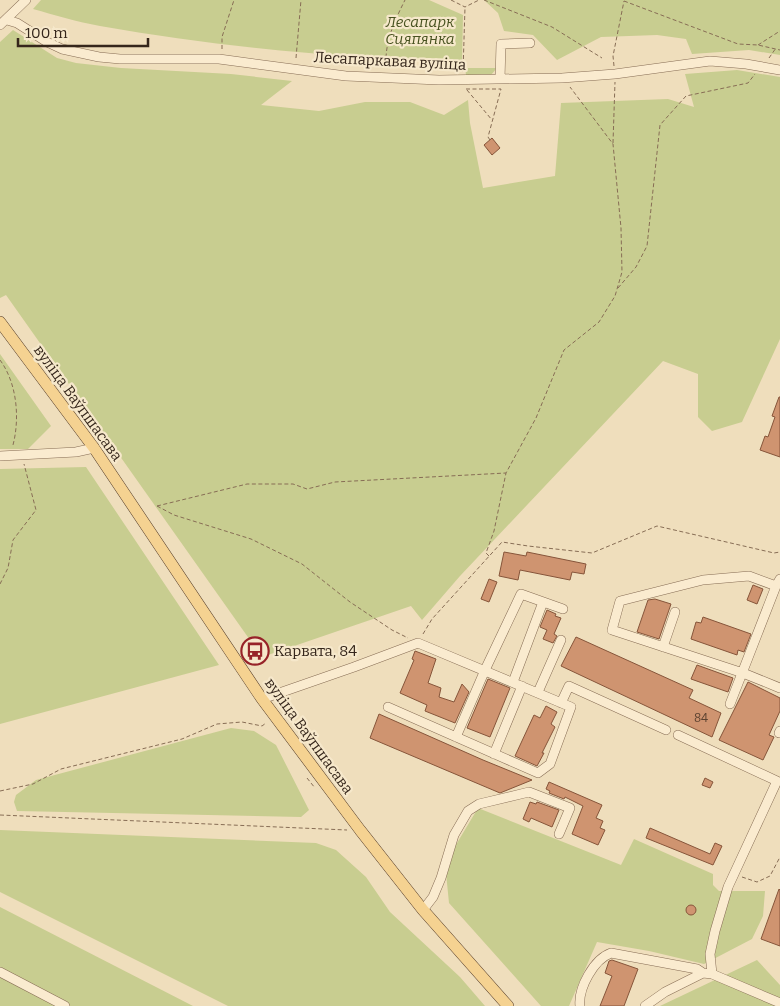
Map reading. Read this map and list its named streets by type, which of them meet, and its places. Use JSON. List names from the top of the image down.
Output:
{
  "streets": {
    "main road": ["вуліца Ваўпшасава"],
    "street": ["Лесапаркавая вуліца"]
  },
  "parks": ["Лесапарк Сцяпянка"],
  "places": {
    "bus stop": ["Карвата, 84"]
  },
  "house_numbers": ["84"],
  "scale_bar": "100 m"
}
